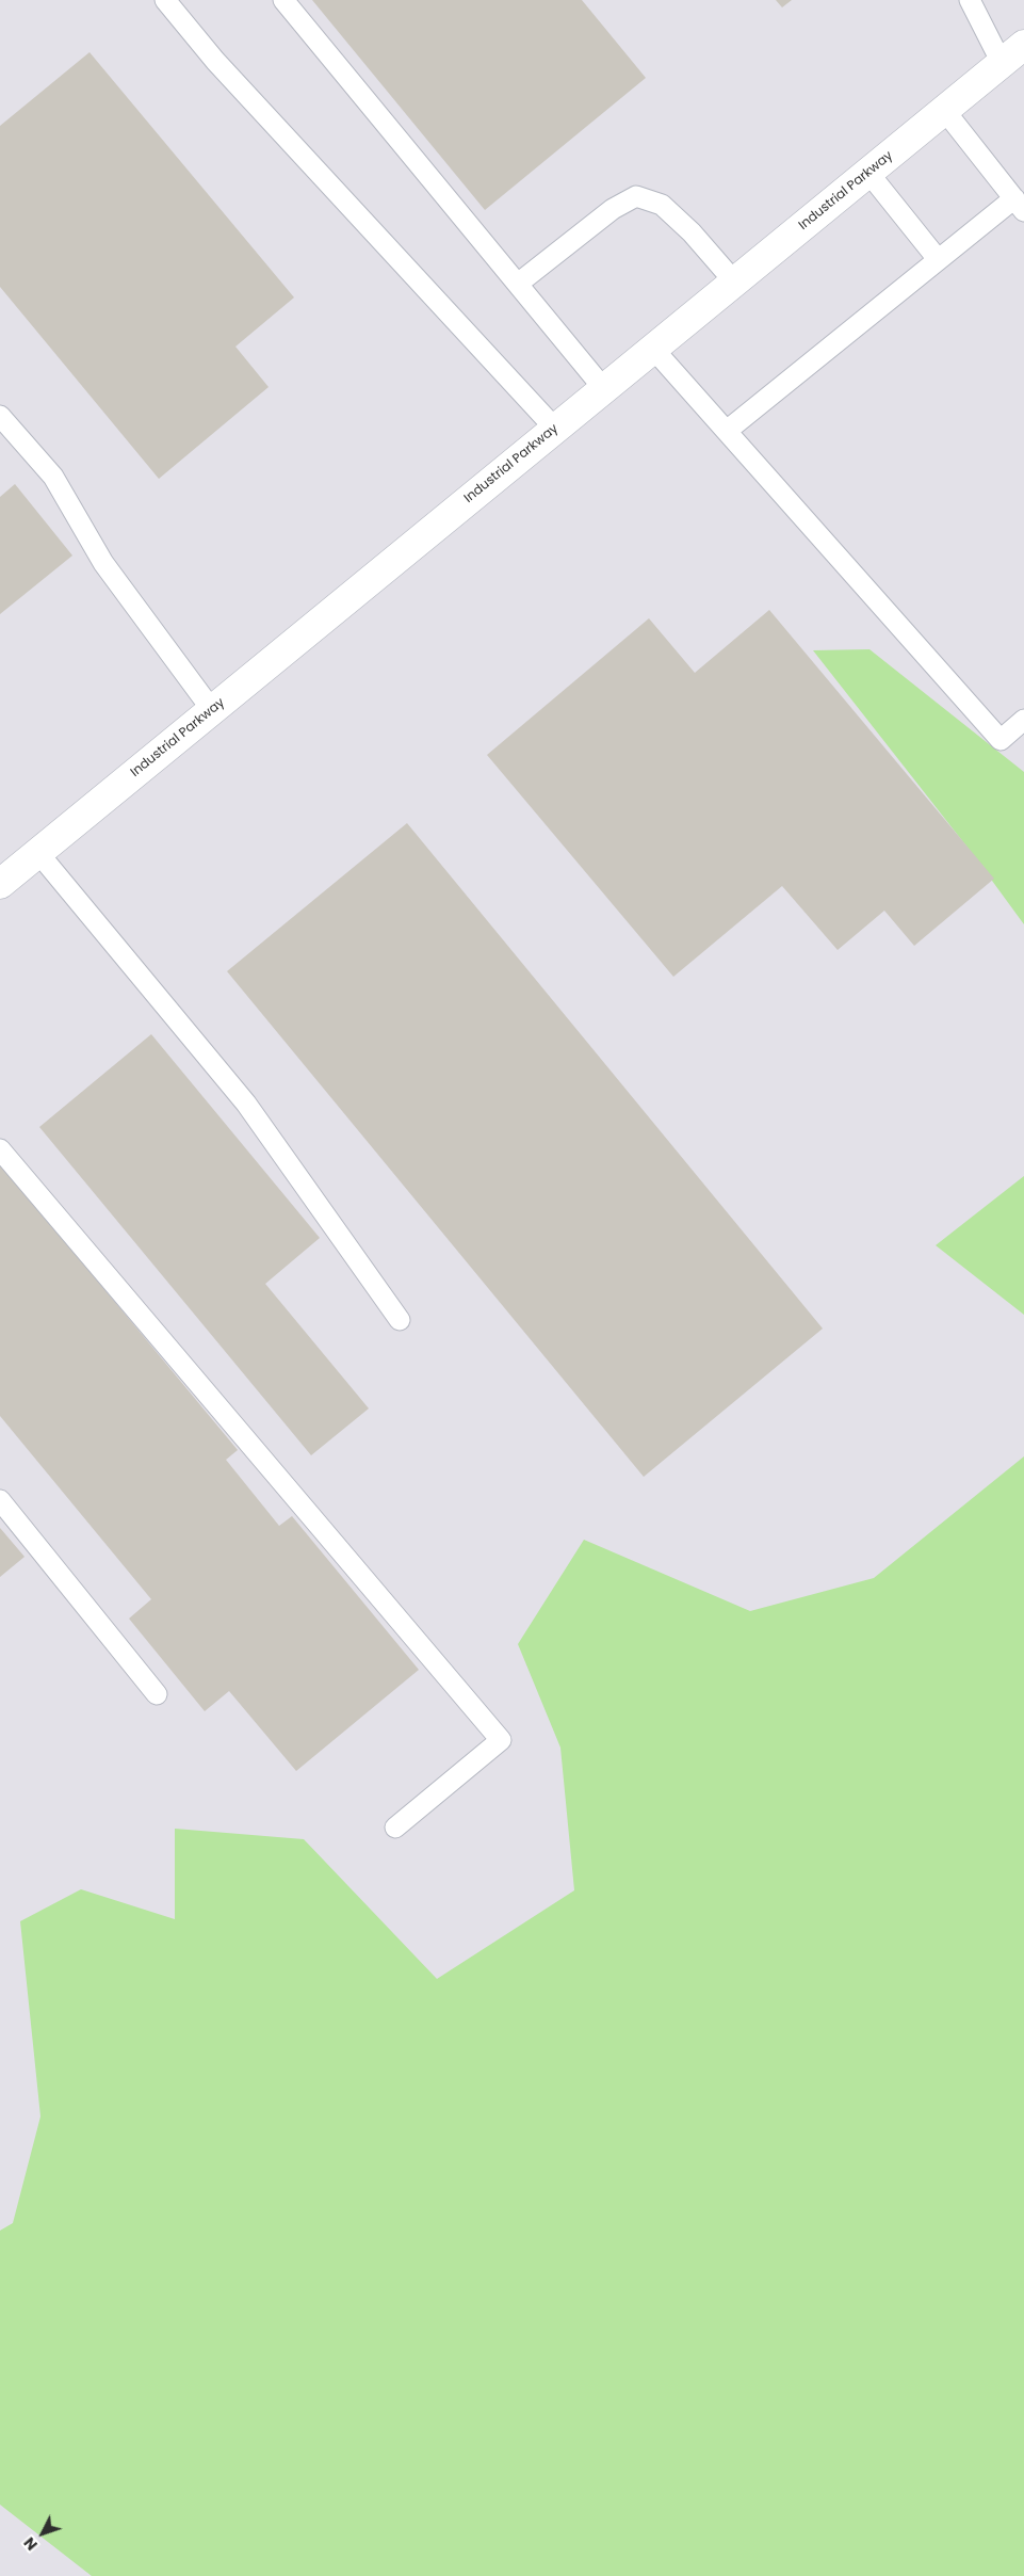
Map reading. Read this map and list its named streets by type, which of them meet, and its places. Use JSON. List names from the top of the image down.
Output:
{
  "streets": {
    "street": ["Industrial Parkway"]
  },
  "north": "bottom left"
}
